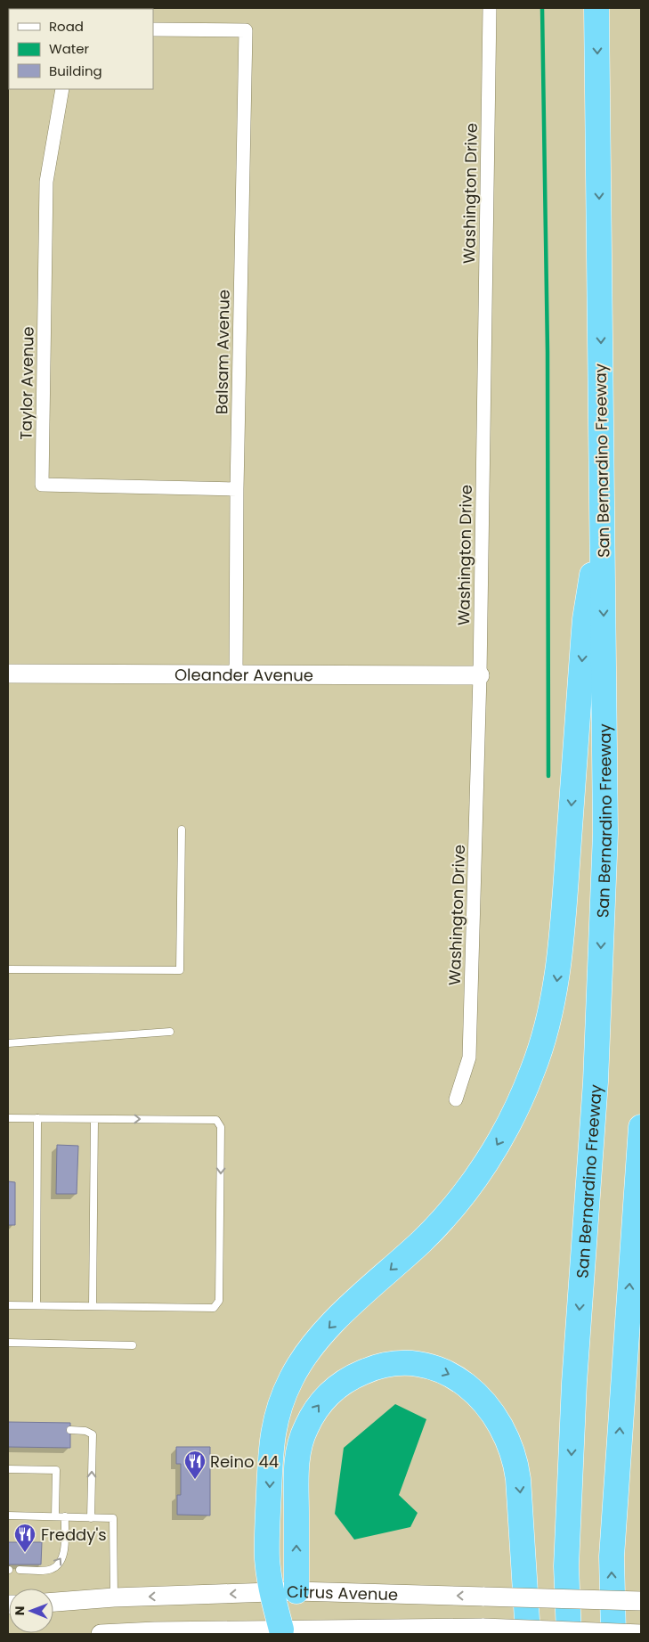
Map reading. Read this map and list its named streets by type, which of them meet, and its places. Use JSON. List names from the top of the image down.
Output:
{
  "streets": {
    "highway": ["San Bernardino Freeway"],
    "main road": ["Oleander Avenue", "Citrus Avenue"],
    "street": ["Washington Drive", "Balsam Avenue", "Taylor Avenue"]
  },
  "crossings": [
    ["Washington Drive", "Oleander Avenue"],
    ["Balsam Avenue", "Taylor Avenue"],
    ["Balsam Avenue", "Oleander Avenue"]
  ],
  "places": {
    "restaurant": ["Reino 44", "Freddy's"]
  },
  "legend": ["Road", "Water", "Building"],
  "north": "left"
}
